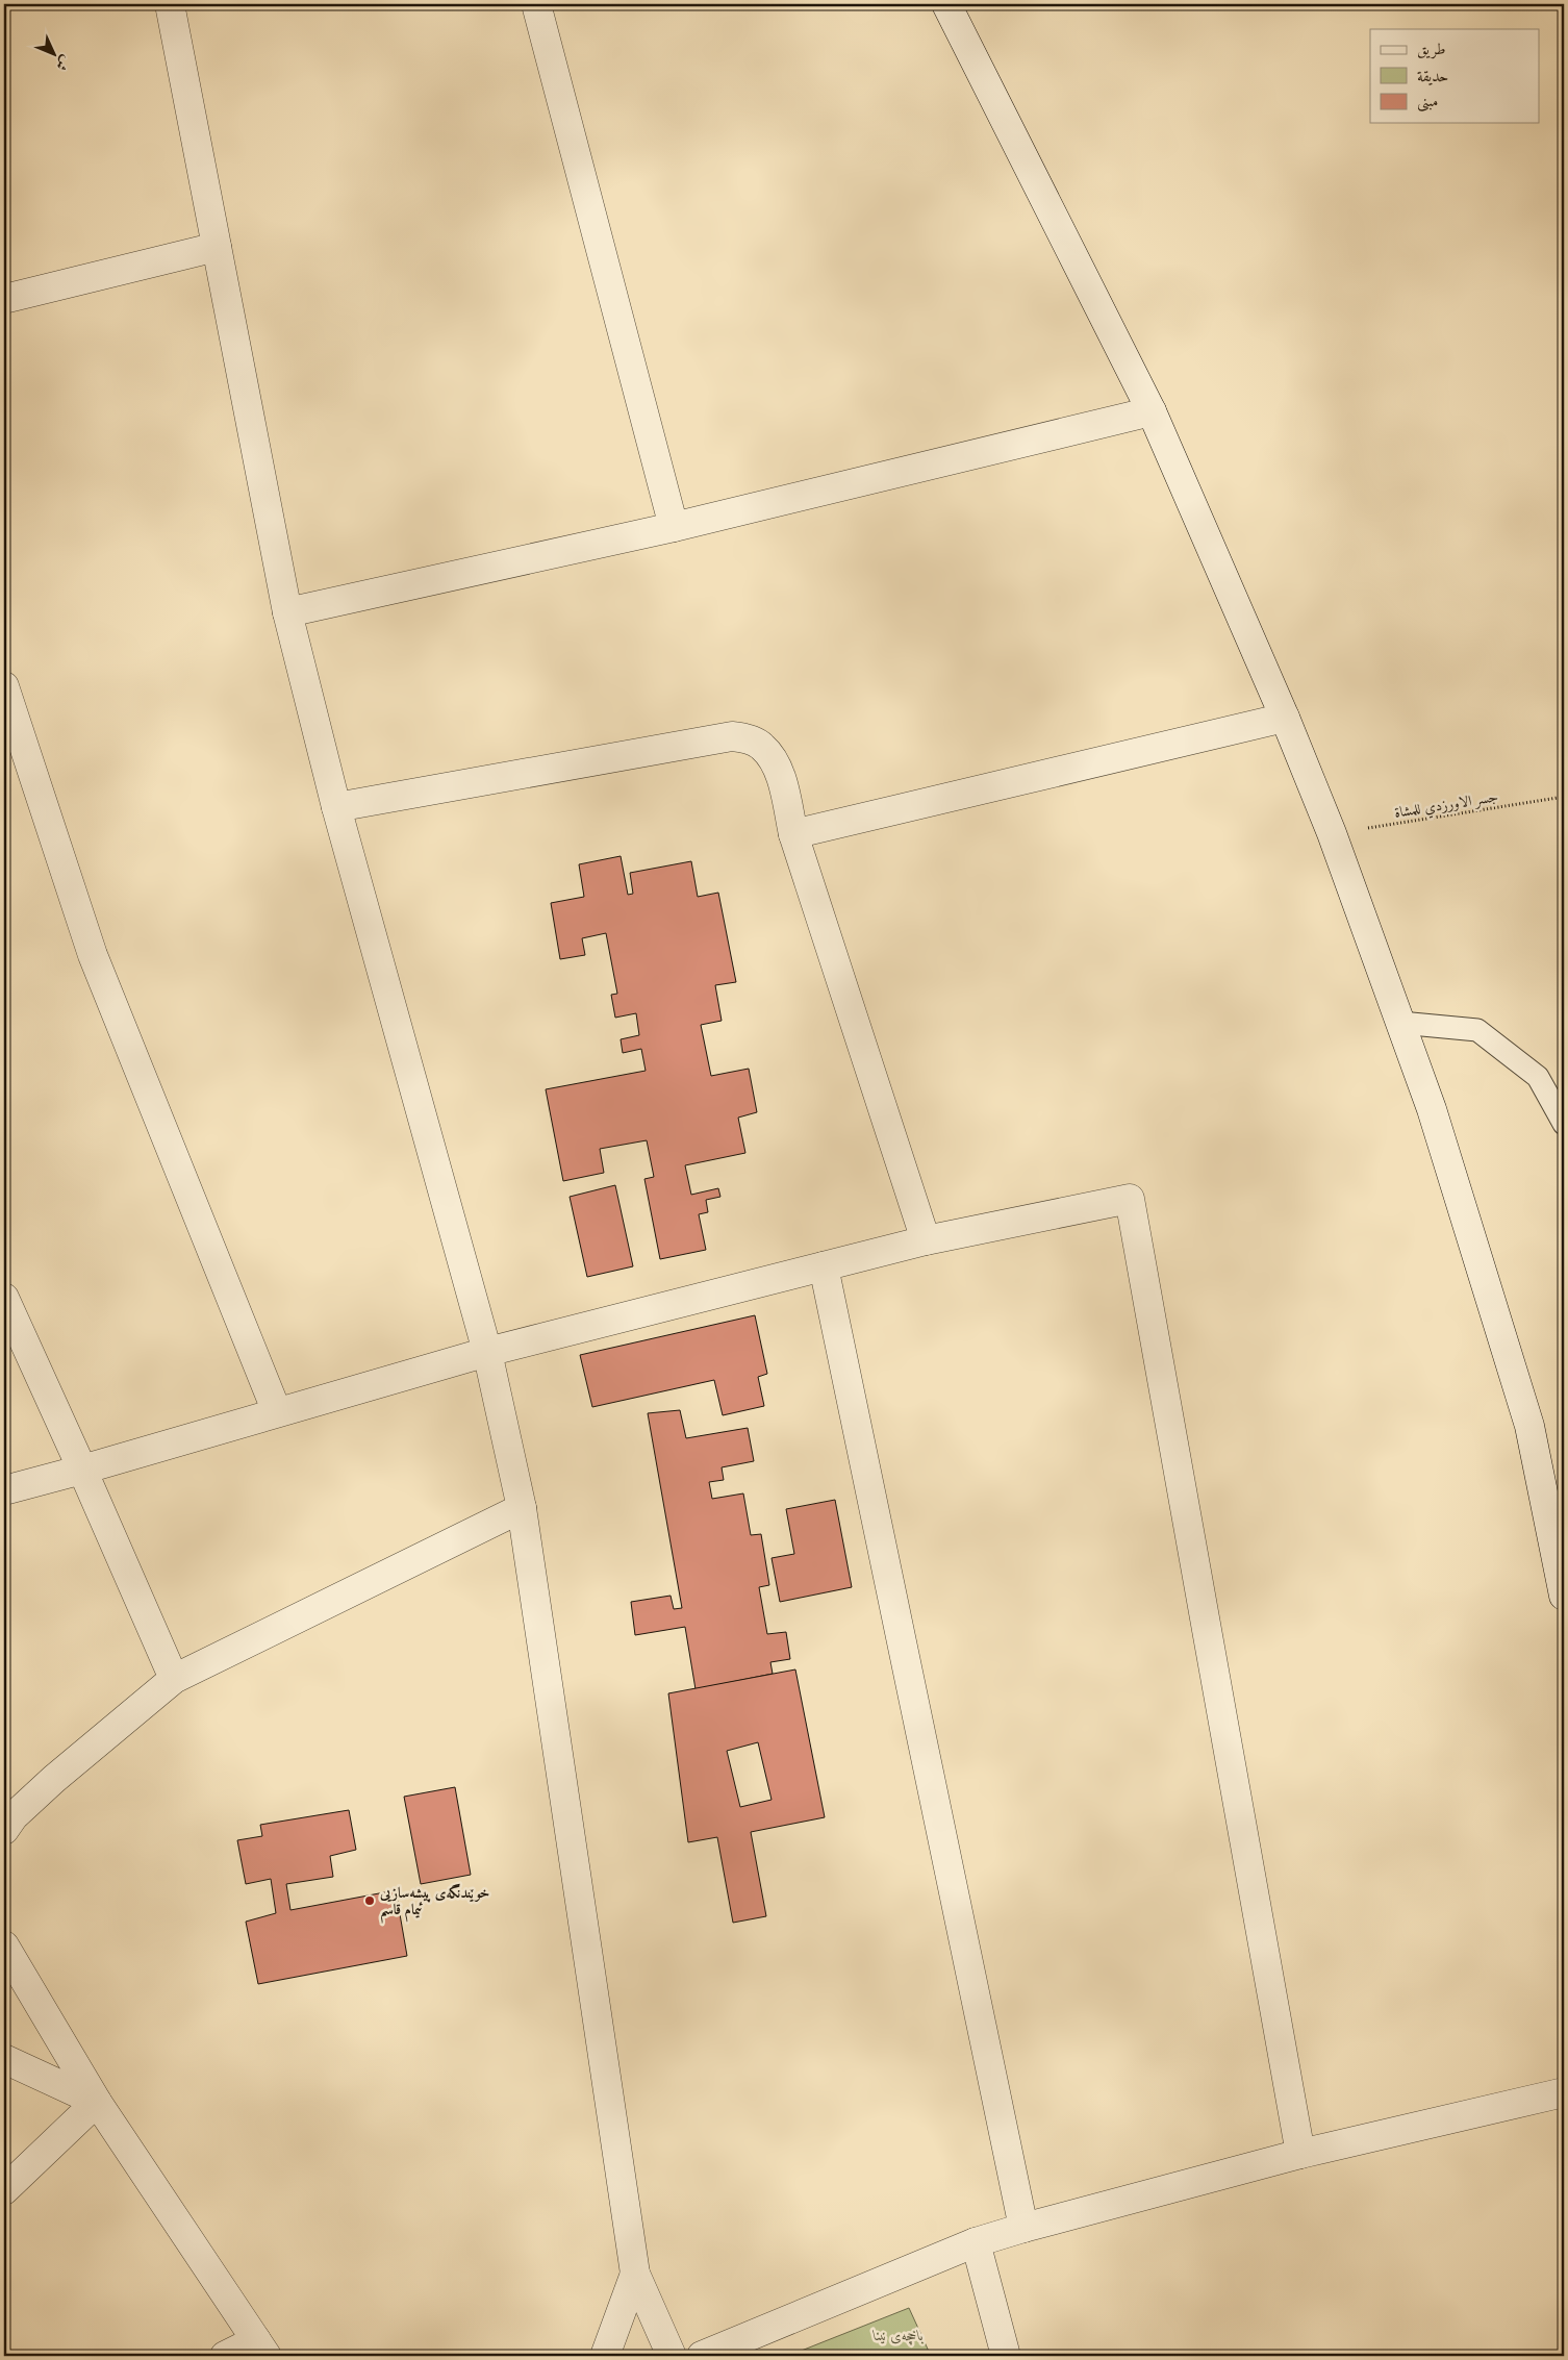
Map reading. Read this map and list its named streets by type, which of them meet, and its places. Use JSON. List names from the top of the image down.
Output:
{
  "streets": {
    "path": ["جسر الاورزدي للمشاة"]
  },
  "parks": ["باخچەی نینا"],
  "places": ["خوێندنگەی پیشەسازیی ئیمام قاسم"],
  "legend": ["طريق", "حديقة", "مبنى"],
  "north": "bottom right"
}
